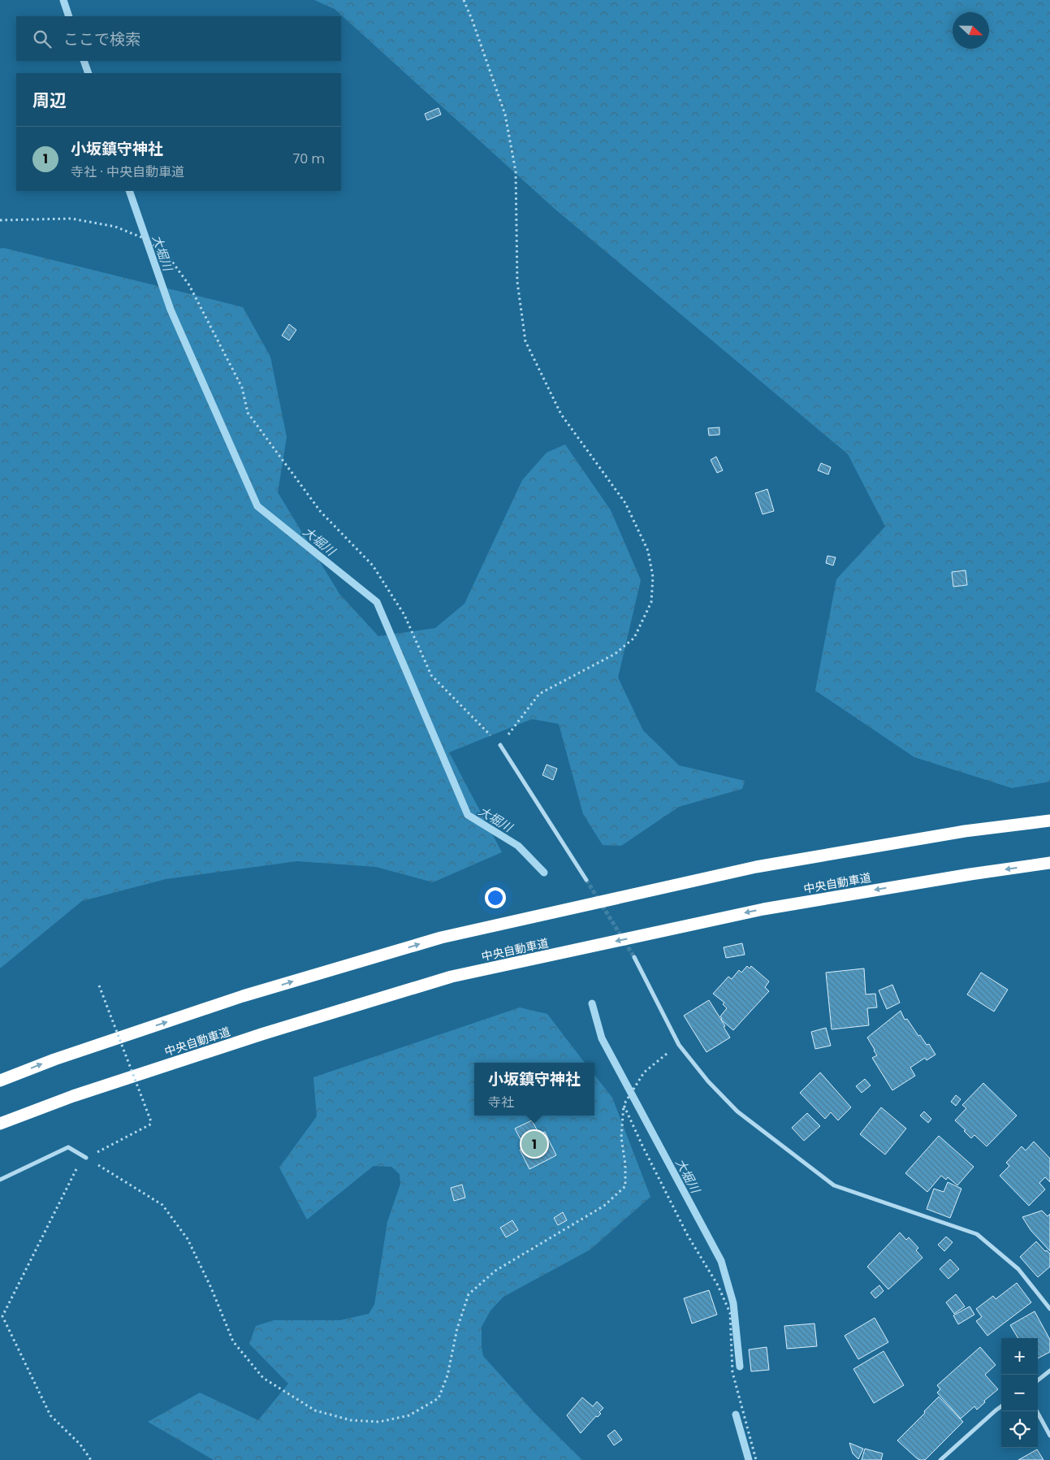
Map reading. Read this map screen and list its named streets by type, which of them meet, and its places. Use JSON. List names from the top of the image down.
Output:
{
  "streets": {
    "highway": ["中央自動車道"]
  },
  "water": ["大堀川"],
  "north": "right",
  "page": {
    "search": "ここで検索",
    "heading": "周辺",
    "list": [
      {
        "mark": "1",
        "name": "小坂鎮守神社",
        "note": "寺社 · 中央自動車道",
        "value": "70 m"
      }
    ],
    "popup": ["小坂鎮守神社", "寺社"],
    "pins": "1",
    "map_buttons": ["+", "−"]
  }
}
